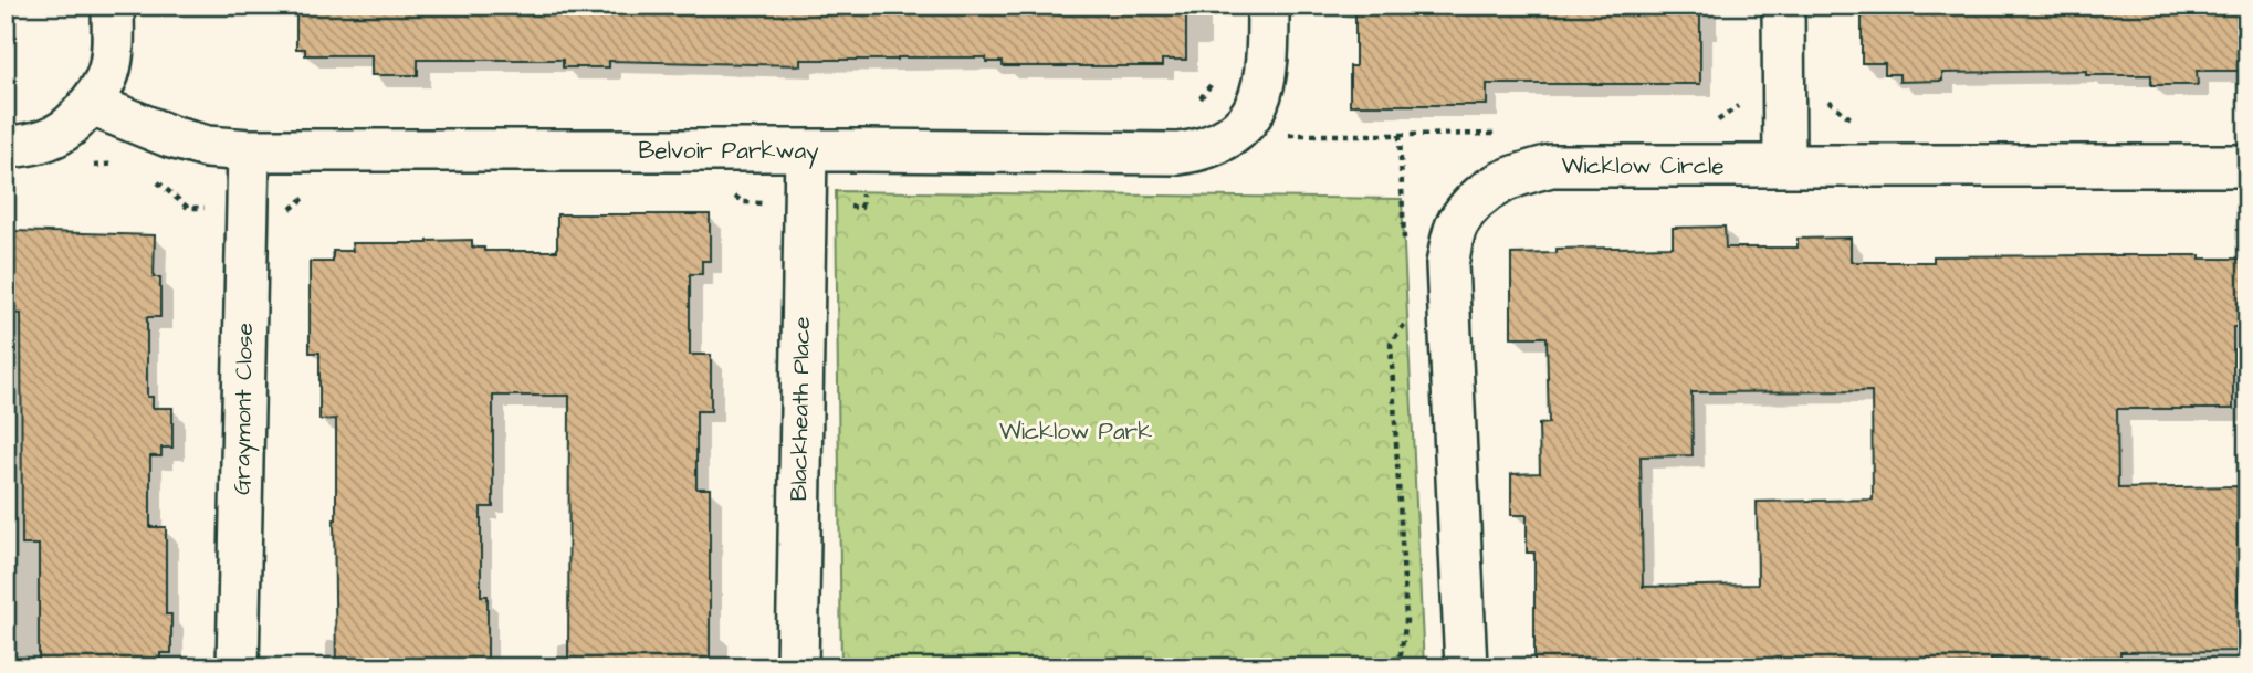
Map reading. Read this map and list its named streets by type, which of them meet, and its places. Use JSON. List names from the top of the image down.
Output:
{
  "streets": {
    "street": [
      "Belvoir Parkway",
      "Wicklow Circle",
      "Graymont Close",
      "Blackheath Place"
    ]
  },
  "crossings": [
    ["Belvoir Parkway", "Graymont Close"],
    ["Belvoir Parkway", "Blackheath Place"]
  ],
  "parks": ["Wicklow Park"]
}
